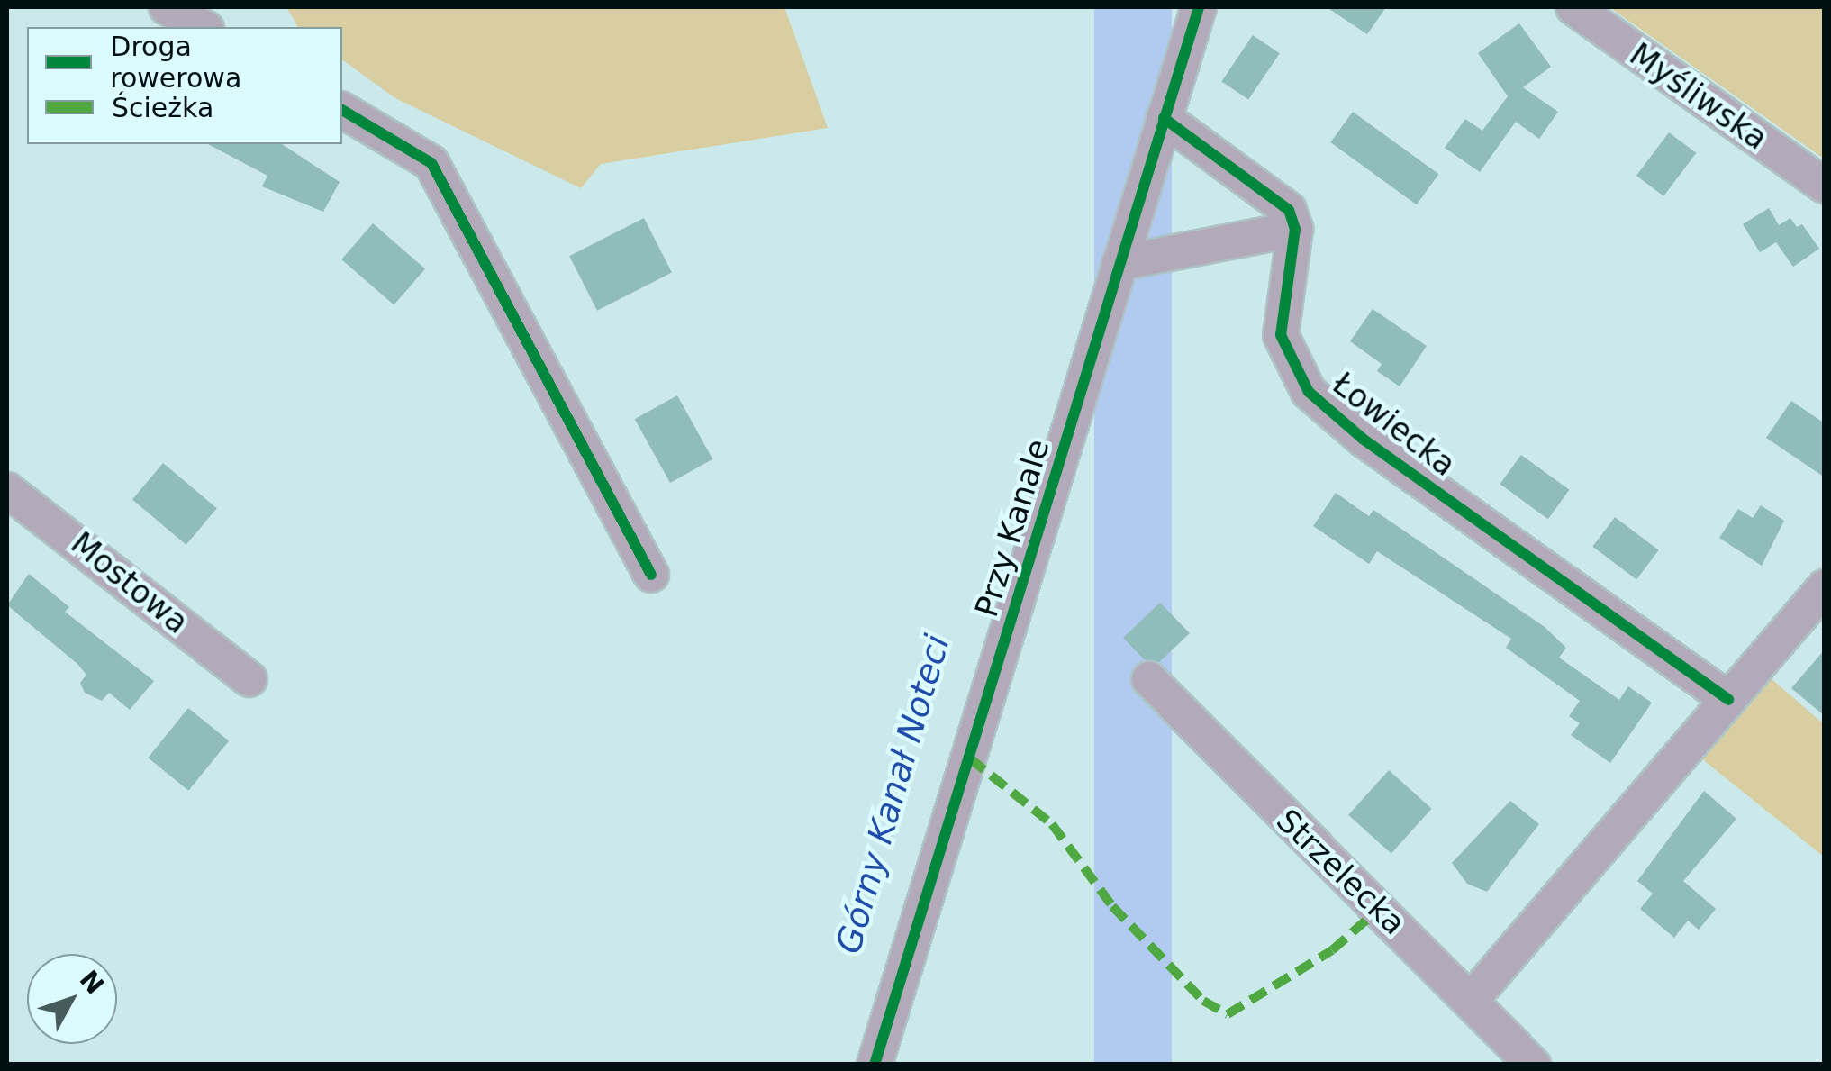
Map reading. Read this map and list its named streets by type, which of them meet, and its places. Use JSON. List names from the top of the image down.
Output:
{
  "streets": {
    "street": [
      "Myśliwska",
      "Łowiecka",
      "Przy Kanale",
      "Mostowa",
      "Strzelecka"
    ]
  },
  "water": ["Górny Kanał Noteci"],
  "legend": ["Droga rowerowa", "Ścieżka"],
  "north": "top right"
}
